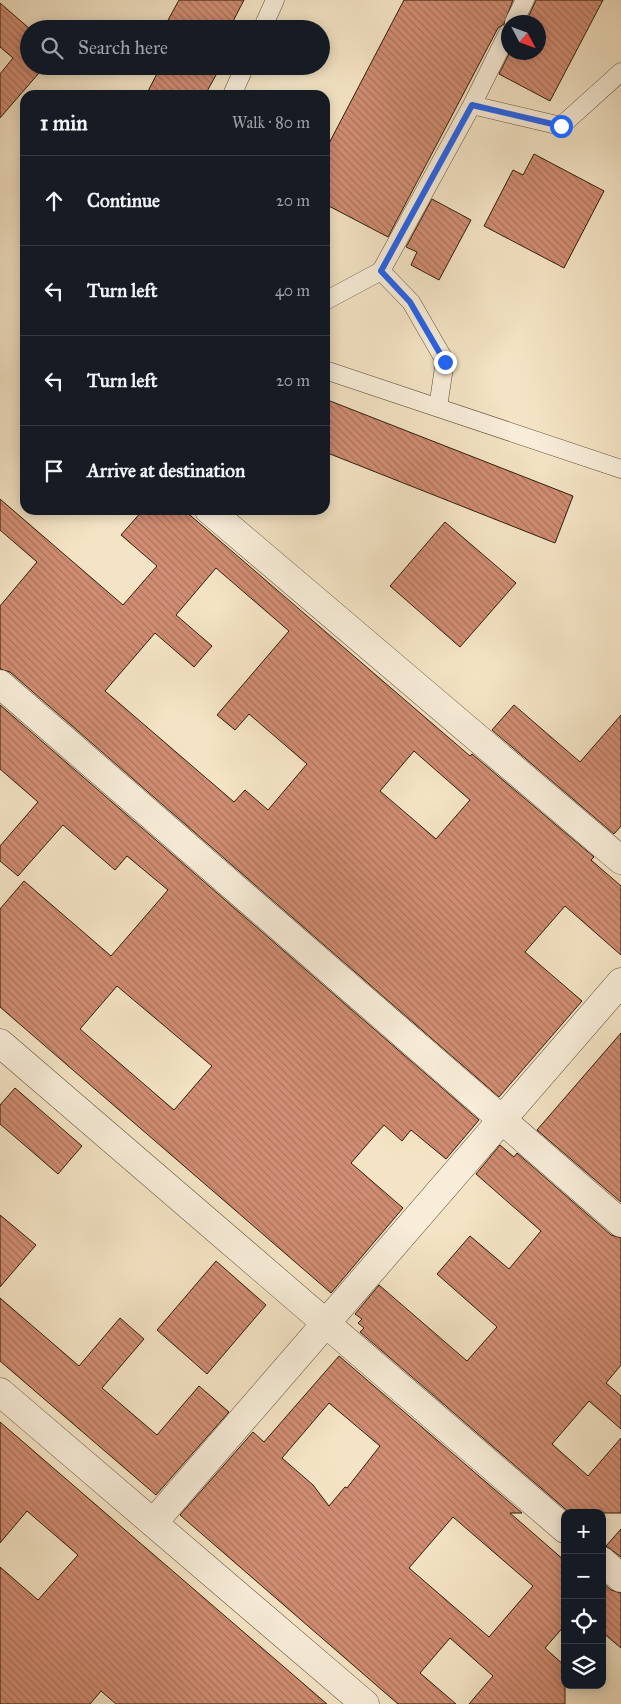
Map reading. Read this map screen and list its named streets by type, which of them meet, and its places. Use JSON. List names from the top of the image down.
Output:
{
  "north": "bottom right",
  "page": {
    "search": "Search here",
    "heading": ["1 min", "Walk · 80 m"],
    "list": [
      ["Continue", "20 m"],
      ["Turn left", "40 m"],
      ["Turn left", "20 m"],
      "Arrive at destination"
    ],
    "map_buttons": ["+", "−"]
  }
}
